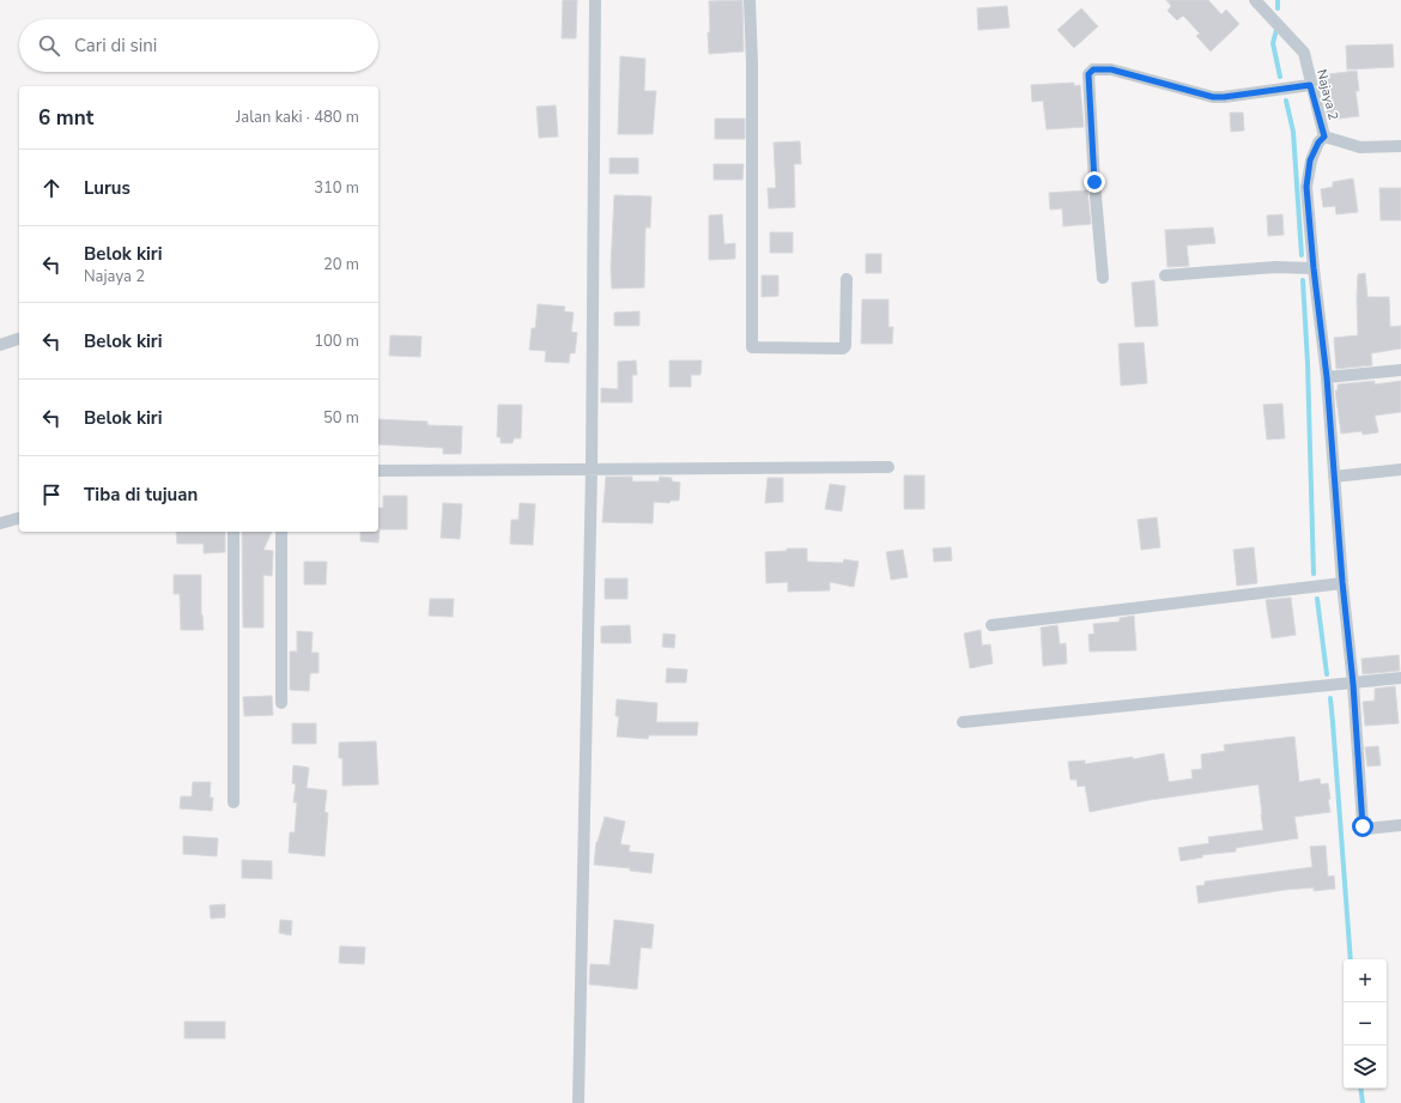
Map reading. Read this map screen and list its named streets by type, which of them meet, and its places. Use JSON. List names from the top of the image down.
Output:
{
  "streets": {
    "street": ["Najaya 2"]
  },
  "page": {
    "search": "Cari di sini",
    "heading": ["6 mnt", "Jalan kaki · 480 m"],
    "list": [
      ["Lurus", "310 m"],
      ["Belok kiri", "Najaya 2", "20 m"],
      ["Belok kiri", "100 m"],
      ["Belok kiri", "50 m"],
      "Tiba di tujuan"
    ],
    "map_buttons": ["+", "−"]
  }
}
